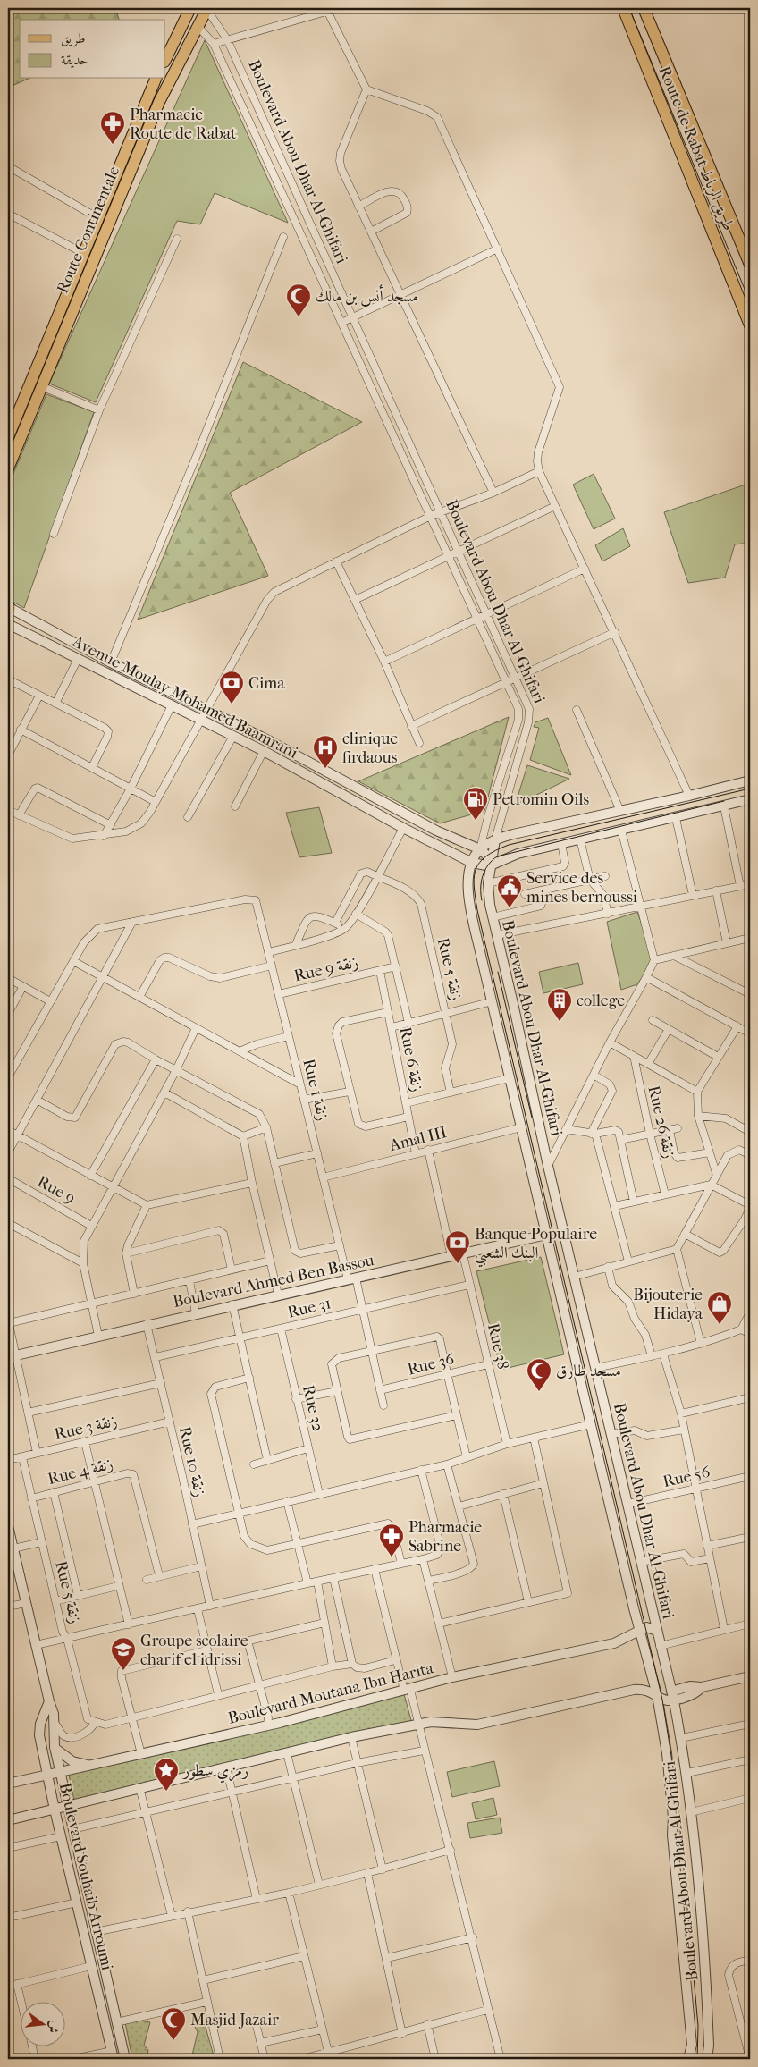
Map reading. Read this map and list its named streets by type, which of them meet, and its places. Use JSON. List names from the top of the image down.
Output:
{
  "streets": {
    "main road": ["Route de Rabat طريق الرباط", "Route Continentale"],
    "street": [
      "Boulevard Abou Dhar Al-Ghifari",
      "Avenue Moulay Mohamed Baamrani",
      "Rue 9 زنقة",
      "Rue 5 زنقة",
      "Rue 6 زنقة",
      "Rue 1 زنقة",
      "Rue 26 زنقة",
      "Amal III",
      "Rue 9",
      "Boulevard Ahmed Ben Bassou",
      "Rue 31",
      "Rue 38",
      "Rue 36",
      "Rue 32",
      "Rue 3 زنقة",
      "Rue 10 زنقة",
      "Rue 4 زنقة",
      "Rue 56",
      "Boulevard Moutana Ibn Harita",
      "Boulevard Souhaib Arroumi"
    ]
  },
  "crossings": [
    ["Boulevard Abou Dhar Al-Ghifari", "Route Continentale"],
    ["Boulevard Abou Dhar Al-Ghifari", "Avenue Moulay Mohamed Baamrani"],
    ["Boulevard Abou Dhar Al-Ghifari", "Amal III"],
    ["Boulevard Abou Dhar Al-Ghifari", "Boulevard Ahmed Ben Bassou"],
    ["Boulevard Abou Dhar Al-Ghifari", "Rue 56"],
    ["Boulevard Abou Dhar Al-Ghifari", "Boulevard Moutana Ibn Harita"],
    ["Rue 9 زنقة", "Rue 6 زنقة"],
    ["Rue 9 زنقة", "Rue 1 زنقة"],
    ["Rue 5 زنقة", "Rue 3 زنقة"],
    ["Rue 5 زنقة", "Rue 4 زنقة"],
    ["Rue 6 زنقة", "Amal III"],
    ["Rue 1 زنقة", "Amal III"],
    ["Rue 1 زنقة", "Boulevard Ahmed Ben Bassou"],
    ["Rue 1 زنقة", "Rue 31"],
    ["Rue 1 زنقة", "Rue 36"],
    ["Boulevard Ahmed Ben Bassou", "Rue 38"],
    ["Boulevard Ahmed Ben Bassou", "Rue 10 زنقة"],
    ["Rue 31", "Rue 38"],
    ["Rue 31", "Rue 32"],
    ["Rue 31", "Rue 10 زنقة"],
    ["Rue 38", "Rue 36"],
    ["Rue 3 زنقة", "Rue 10 زنقة"],
    ["Boulevard Moutana Ibn Harita", "Boulevard Souhaib Arroumi"]
  ],
  "places": {
    "pharmacy": ["Pharmacie Route de Rabat", "Pharmacie Sabrine"],
    "mosque": ["مسجد أنس بن مالك", "مسجد طارق", "Masjid Jazair"],
    "bank": ["Cima", "Banque Populaire البنك الشعبي"],
    "hospital": ["clinique firdaous"],
    "fuel station": ["Petromin Oils"],
    "public building": ["Service des mines bernoussi"],
    "building": ["college"],
    "shop": ["Bijouterie Hidaya"],
    "school or university": ["Groupe scolaire charif el idrissi"],
    "place": ["رمزي سطور"]
  },
  "legend": ["طريق", "حديقة"],
  "north": "right"
}
